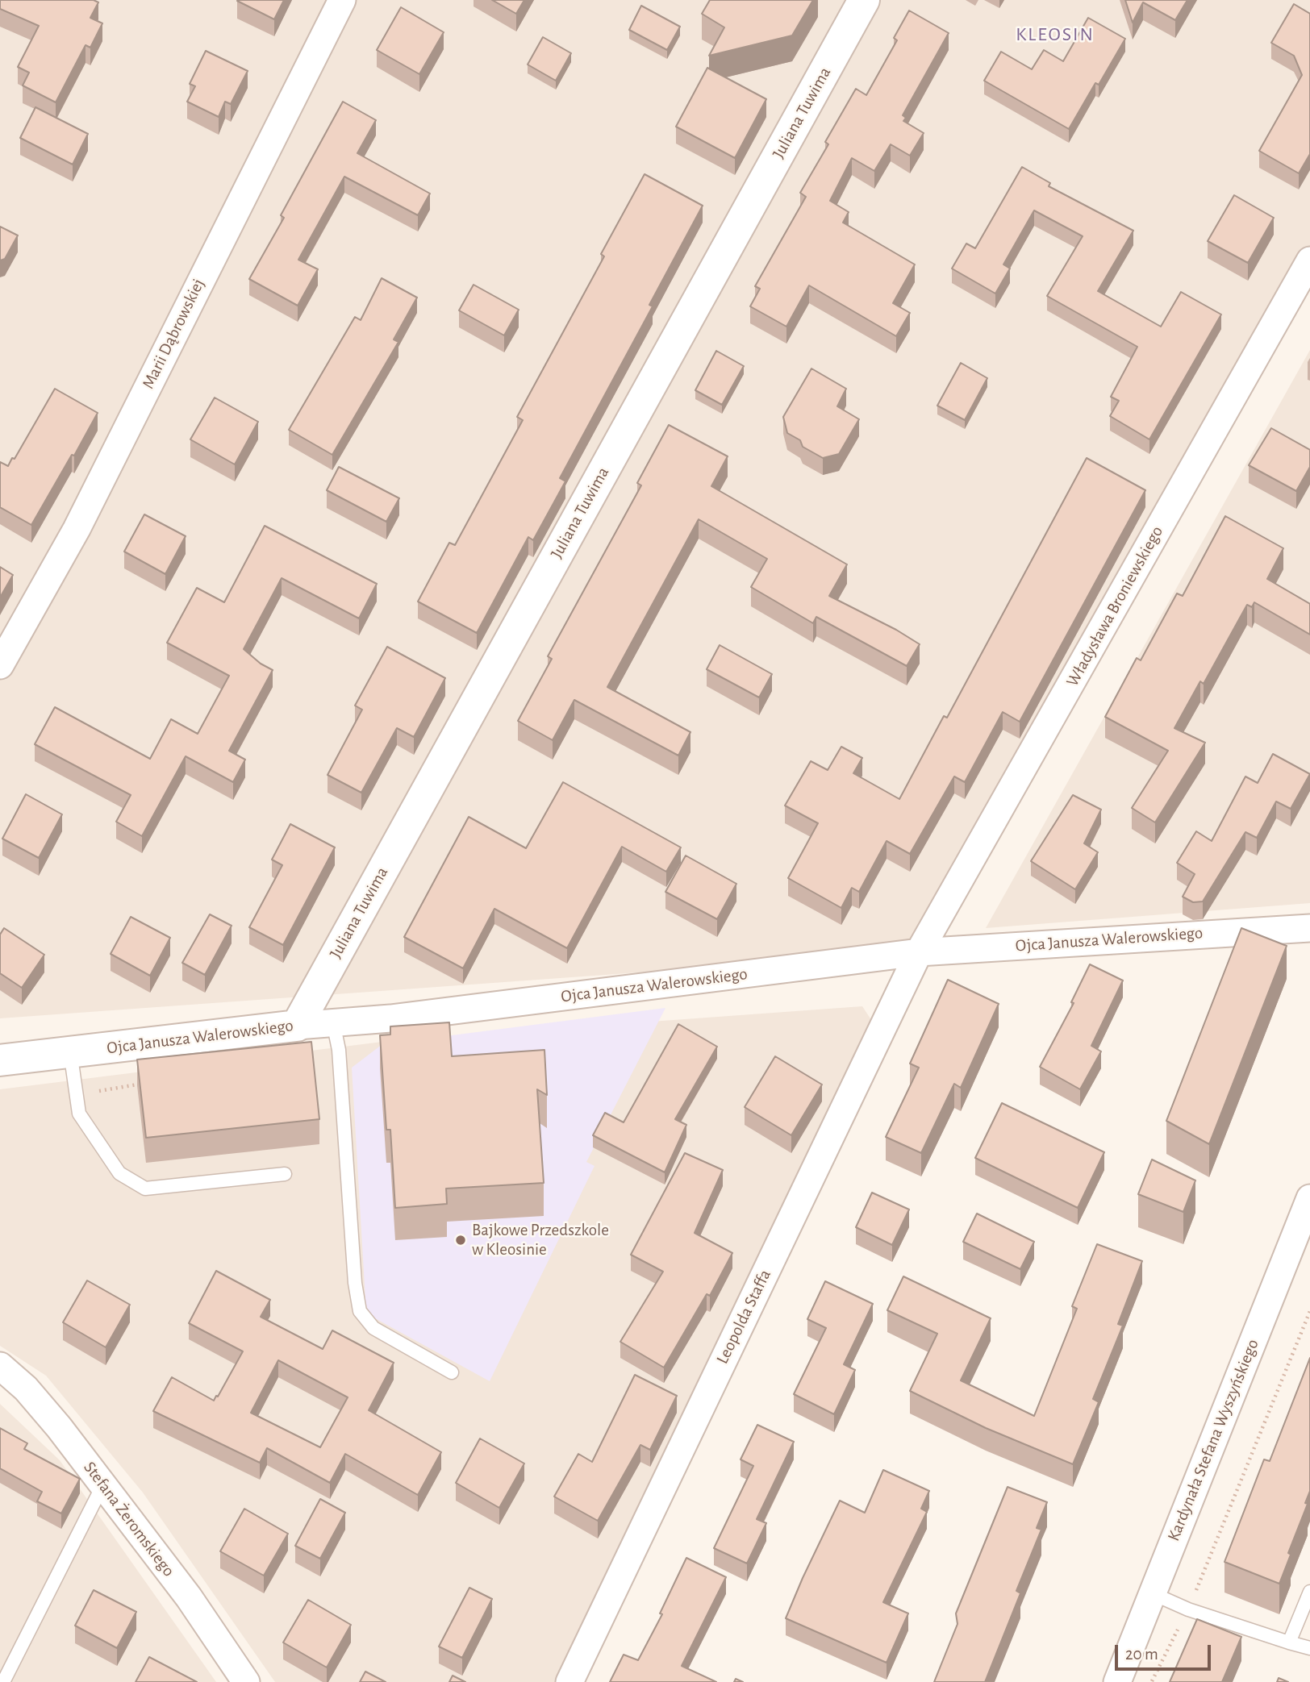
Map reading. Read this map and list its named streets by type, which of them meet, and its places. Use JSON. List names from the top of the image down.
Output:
{
  "streets": {
    "street": [
      "Juliana Tuwima",
      "Marii Dąbrowskiej",
      "Władysława Broniewskiego",
      "Ojca Janusza Walerowskiego",
      "Leopolda Staffa",
      "Kardynała Stefana Wyszyńskiego",
      "Stefana Żeromskiego"
    ]
  },
  "crossings": [
    ["Juliana Tuwima", "Ojca Janusza Walerowskiego"],
    ["Władysława Broniewskiego", "Ojca Janusza Walerowskiego"],
    ["Władysława Broniewskiego", "Leopolda Staffa"],
    ["Ojca Janusza Walerowskiego", "Leopolda Staffa"]
  ],
  "districts": ["KLEOSIN"],
  "places": ["Bajkowe Przedszkole w Kleosinie"],
  "scale_bar": "20 m"
}
